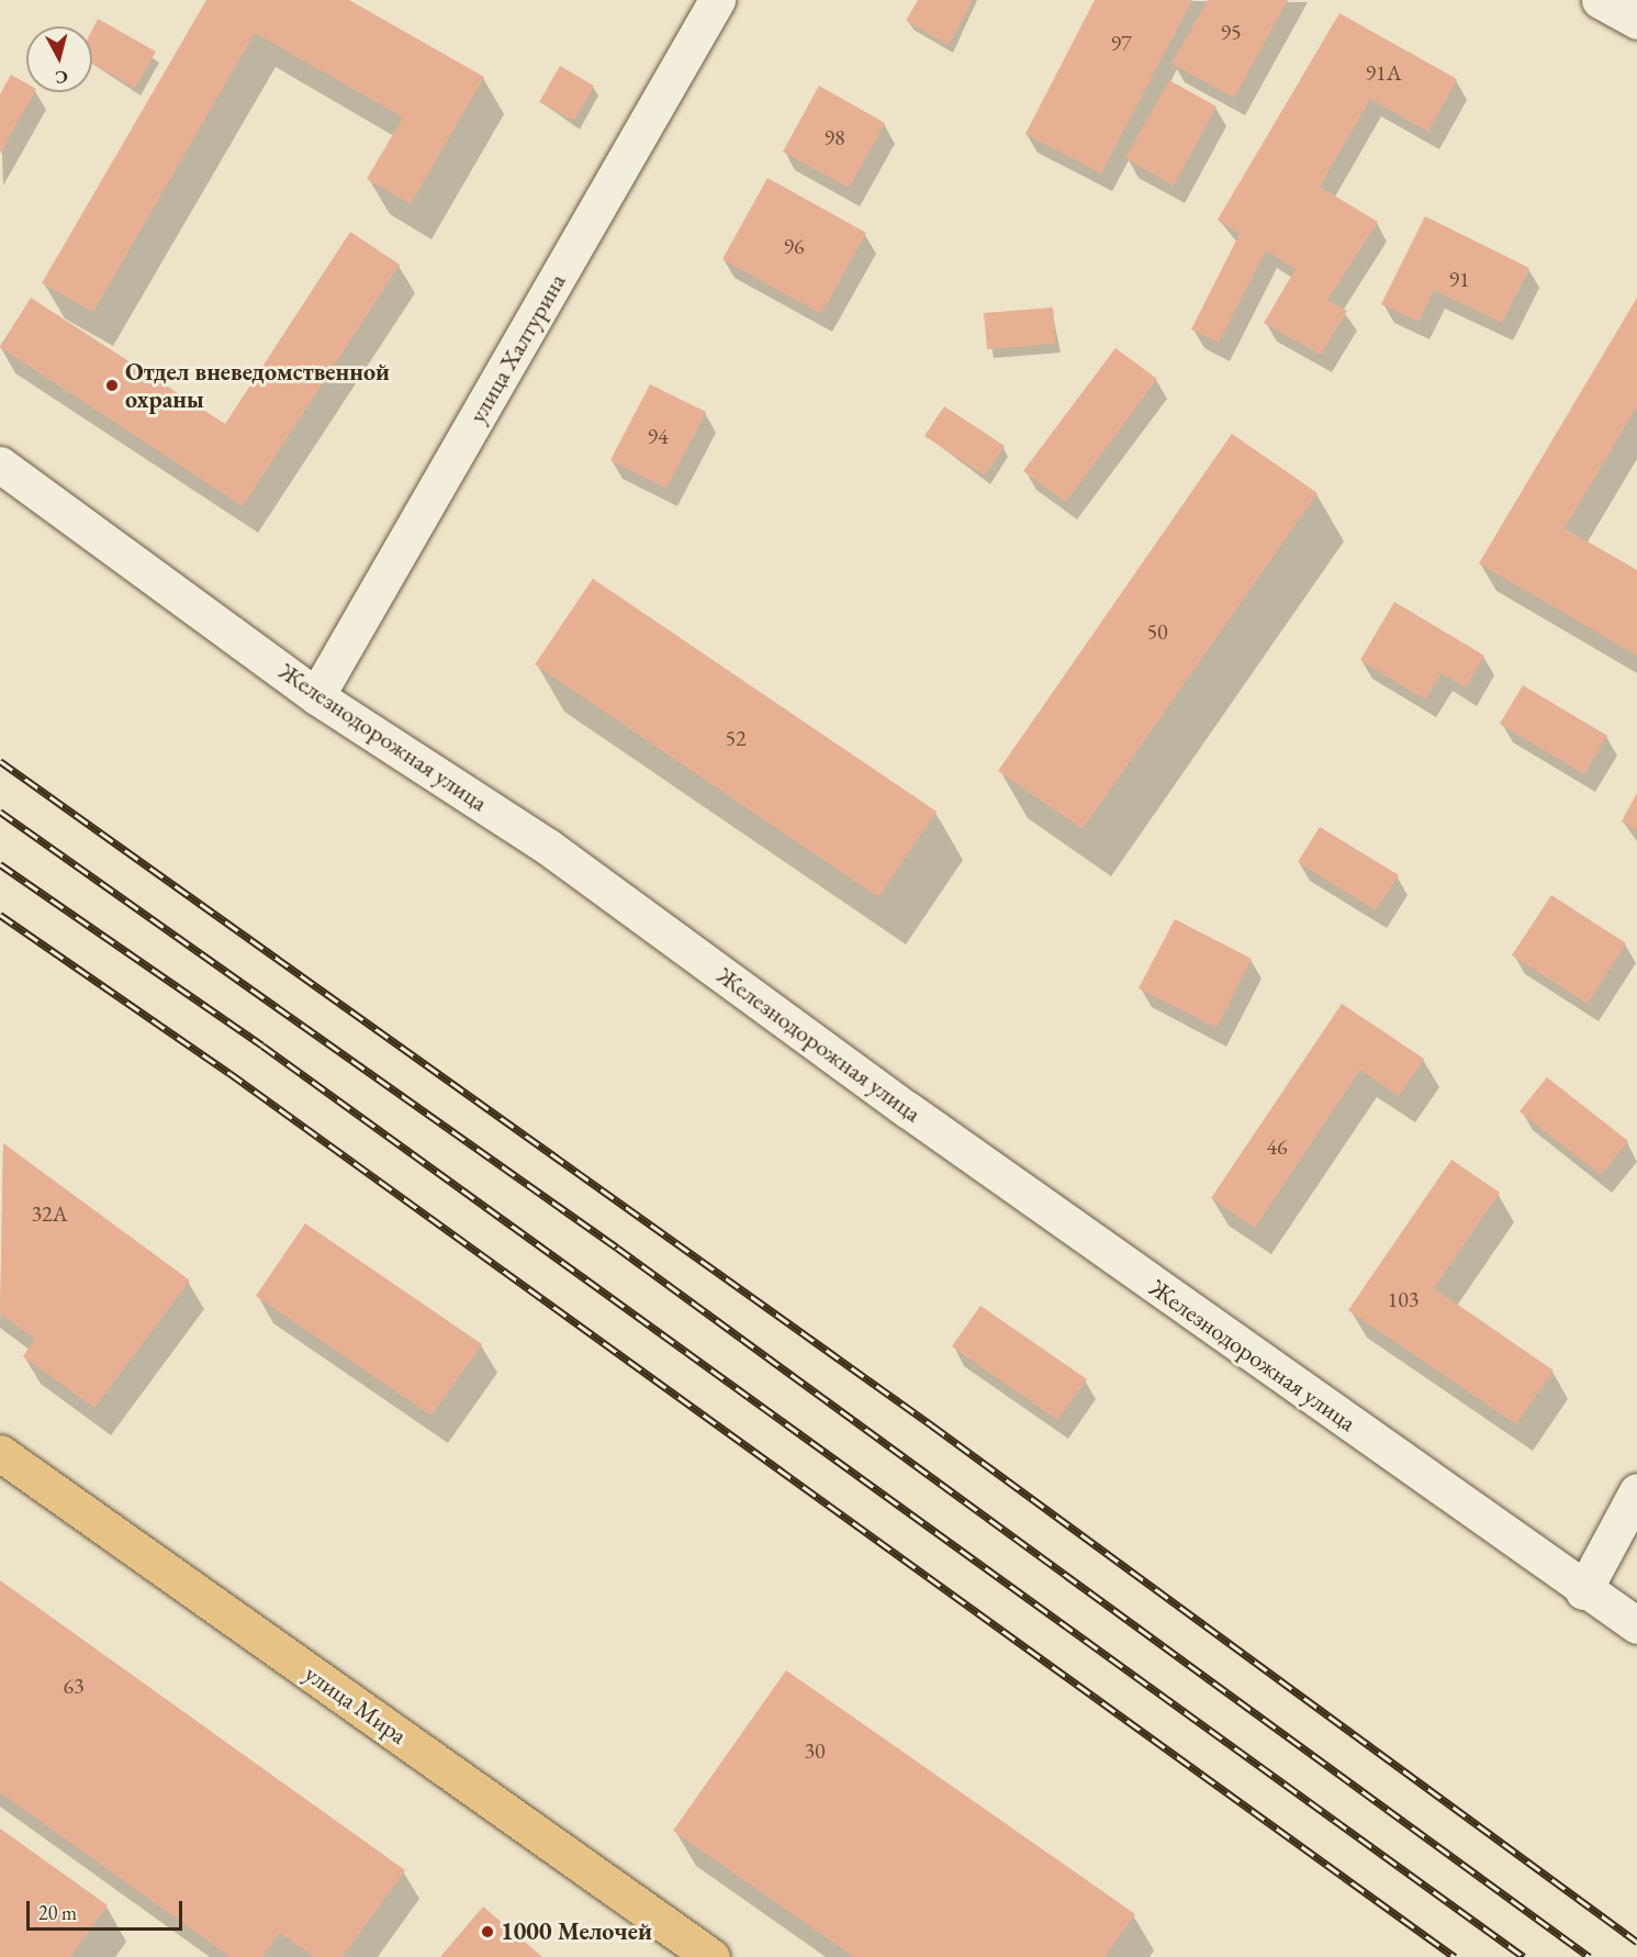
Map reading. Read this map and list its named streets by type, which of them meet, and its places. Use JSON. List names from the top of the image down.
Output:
{
  "streets": {
    "main road": ["улица Мира"],
    "street": ["улица Халтурина", "Железнодорожная улица"]
  },
  "crossings": [
    ["улица Халтурина", "Железнодорожная улица"]
  ],
  "places": ["Отдел вневедомственной охраны", "1000 Мелочей"],
  "house_numbers": [
    "95",
    "97",
    "91А",
    "98",
    "96",
    "91",
    "94",
    "50",
    "52",
    "46",
    "32А",
    "103",
    "63",
    "30"
  ],
  "scale_bar": "20 m",
  "north": "bottom"
}
